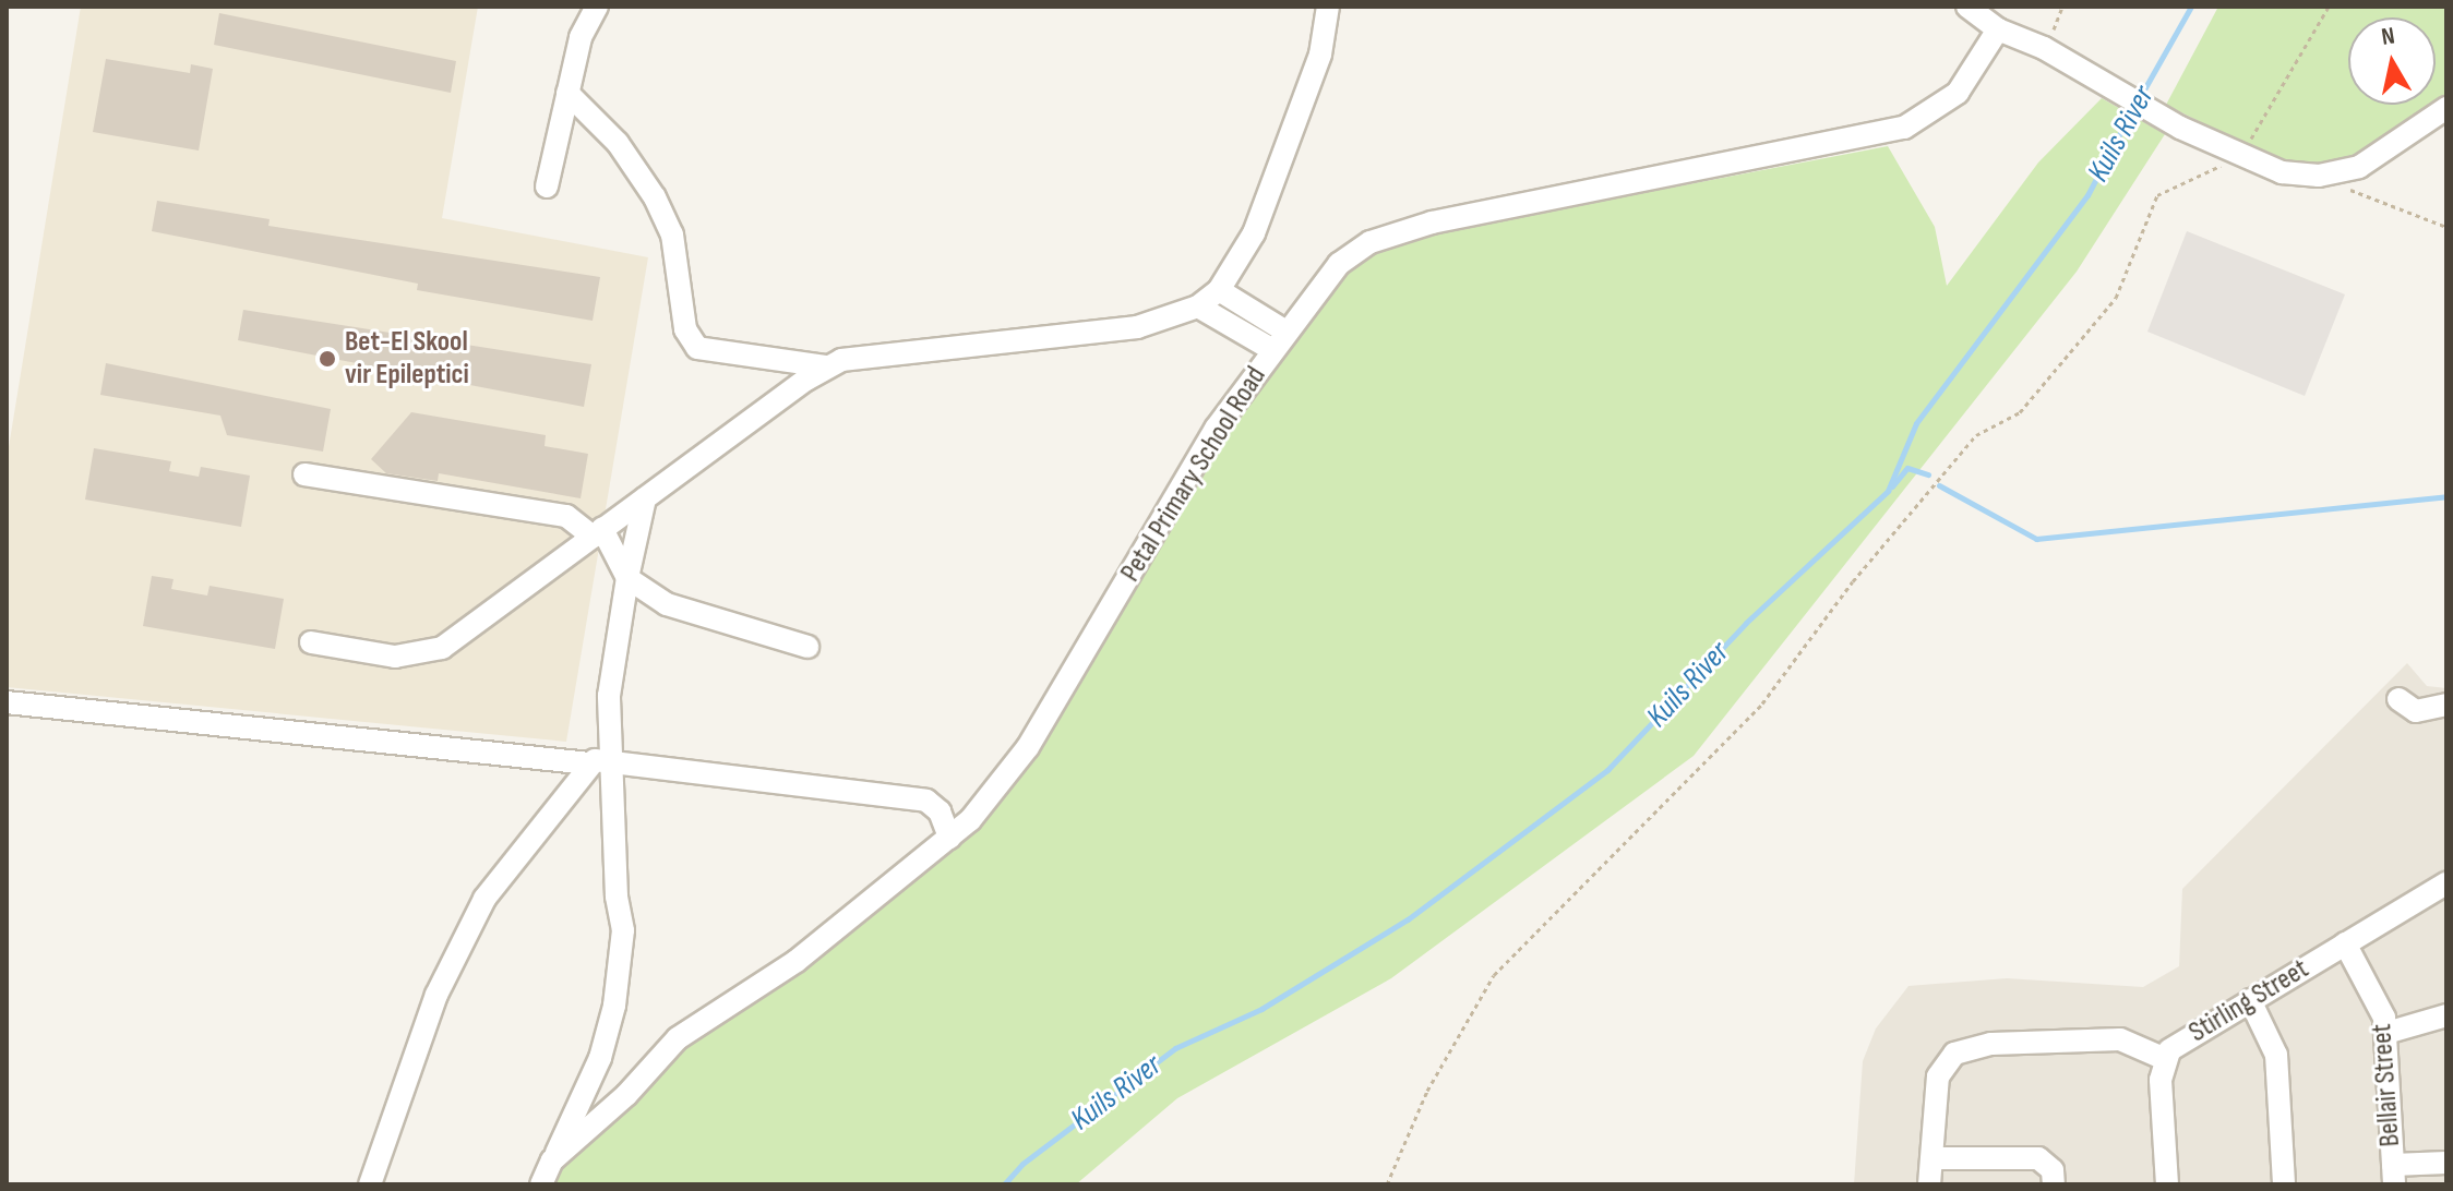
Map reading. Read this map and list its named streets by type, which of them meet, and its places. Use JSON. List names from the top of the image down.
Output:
{
  "streets": {
    "street": ["Petal Primary School Road", "Stirling Street", "Bellair Street"]
  },
  "crossings": [
    ["Stirling Street", "Bellair Street"]
  ],
  "water": ["Kuils River"],
  "places": ["Bet-El Skool vir Epileptici"],
  "north": "top"
}
